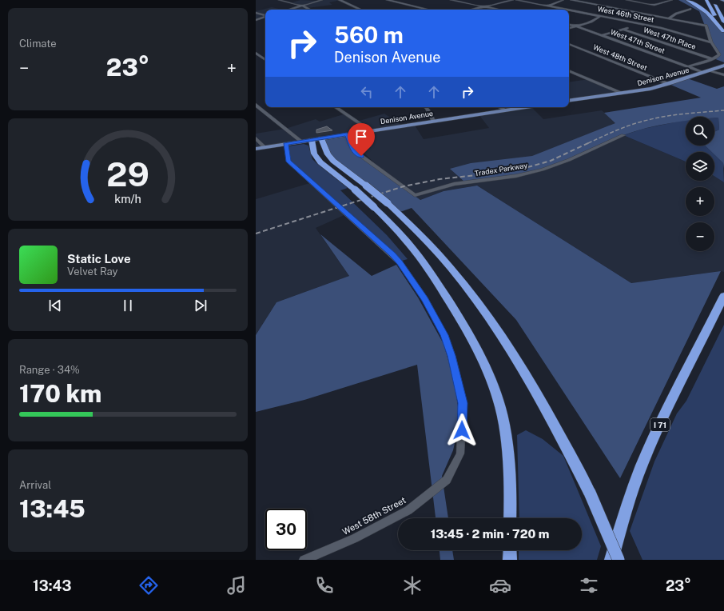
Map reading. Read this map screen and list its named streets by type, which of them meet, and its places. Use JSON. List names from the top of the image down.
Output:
{
  "streets": {
    "highway": ["I 71"],
    "main road": ["Denison Avenue"],
    "street": [
      "West 46th Street",
      "West 47th Place",
      "West 47th Street",
      "West 48th Street",
      "Tradex Parkway",
      "West 58th Street"
    ]
  },
  "crossings": [
    ["West 47th Street", "Denison Avenue"],
    ["West 48th Street", "Denison Avenue"],
    ["Denison Avenue", "Tradex Parkway"],
    ["Denison Avenue", "West 58th Street"]
  ],
  "page": {
    "tile": [
      "Climate",
      ["Range · 34%", "170 km"],
      ["Arrival", "13:45"]
    ],
    "turn": ["560 m", "Denison Avenue"],
    "heat": ["−", "23°", "+"],
    "map_buttons": ["+", "−"],
    "song": ["Static Love", "Velvet Ray"],
    "limit": "30",
    "trip": "13:45 · 2 min · 720 m",
    "tabs": ["13:43", "23°"],
    "gauge": ["29", "km/h"]
  }
}
